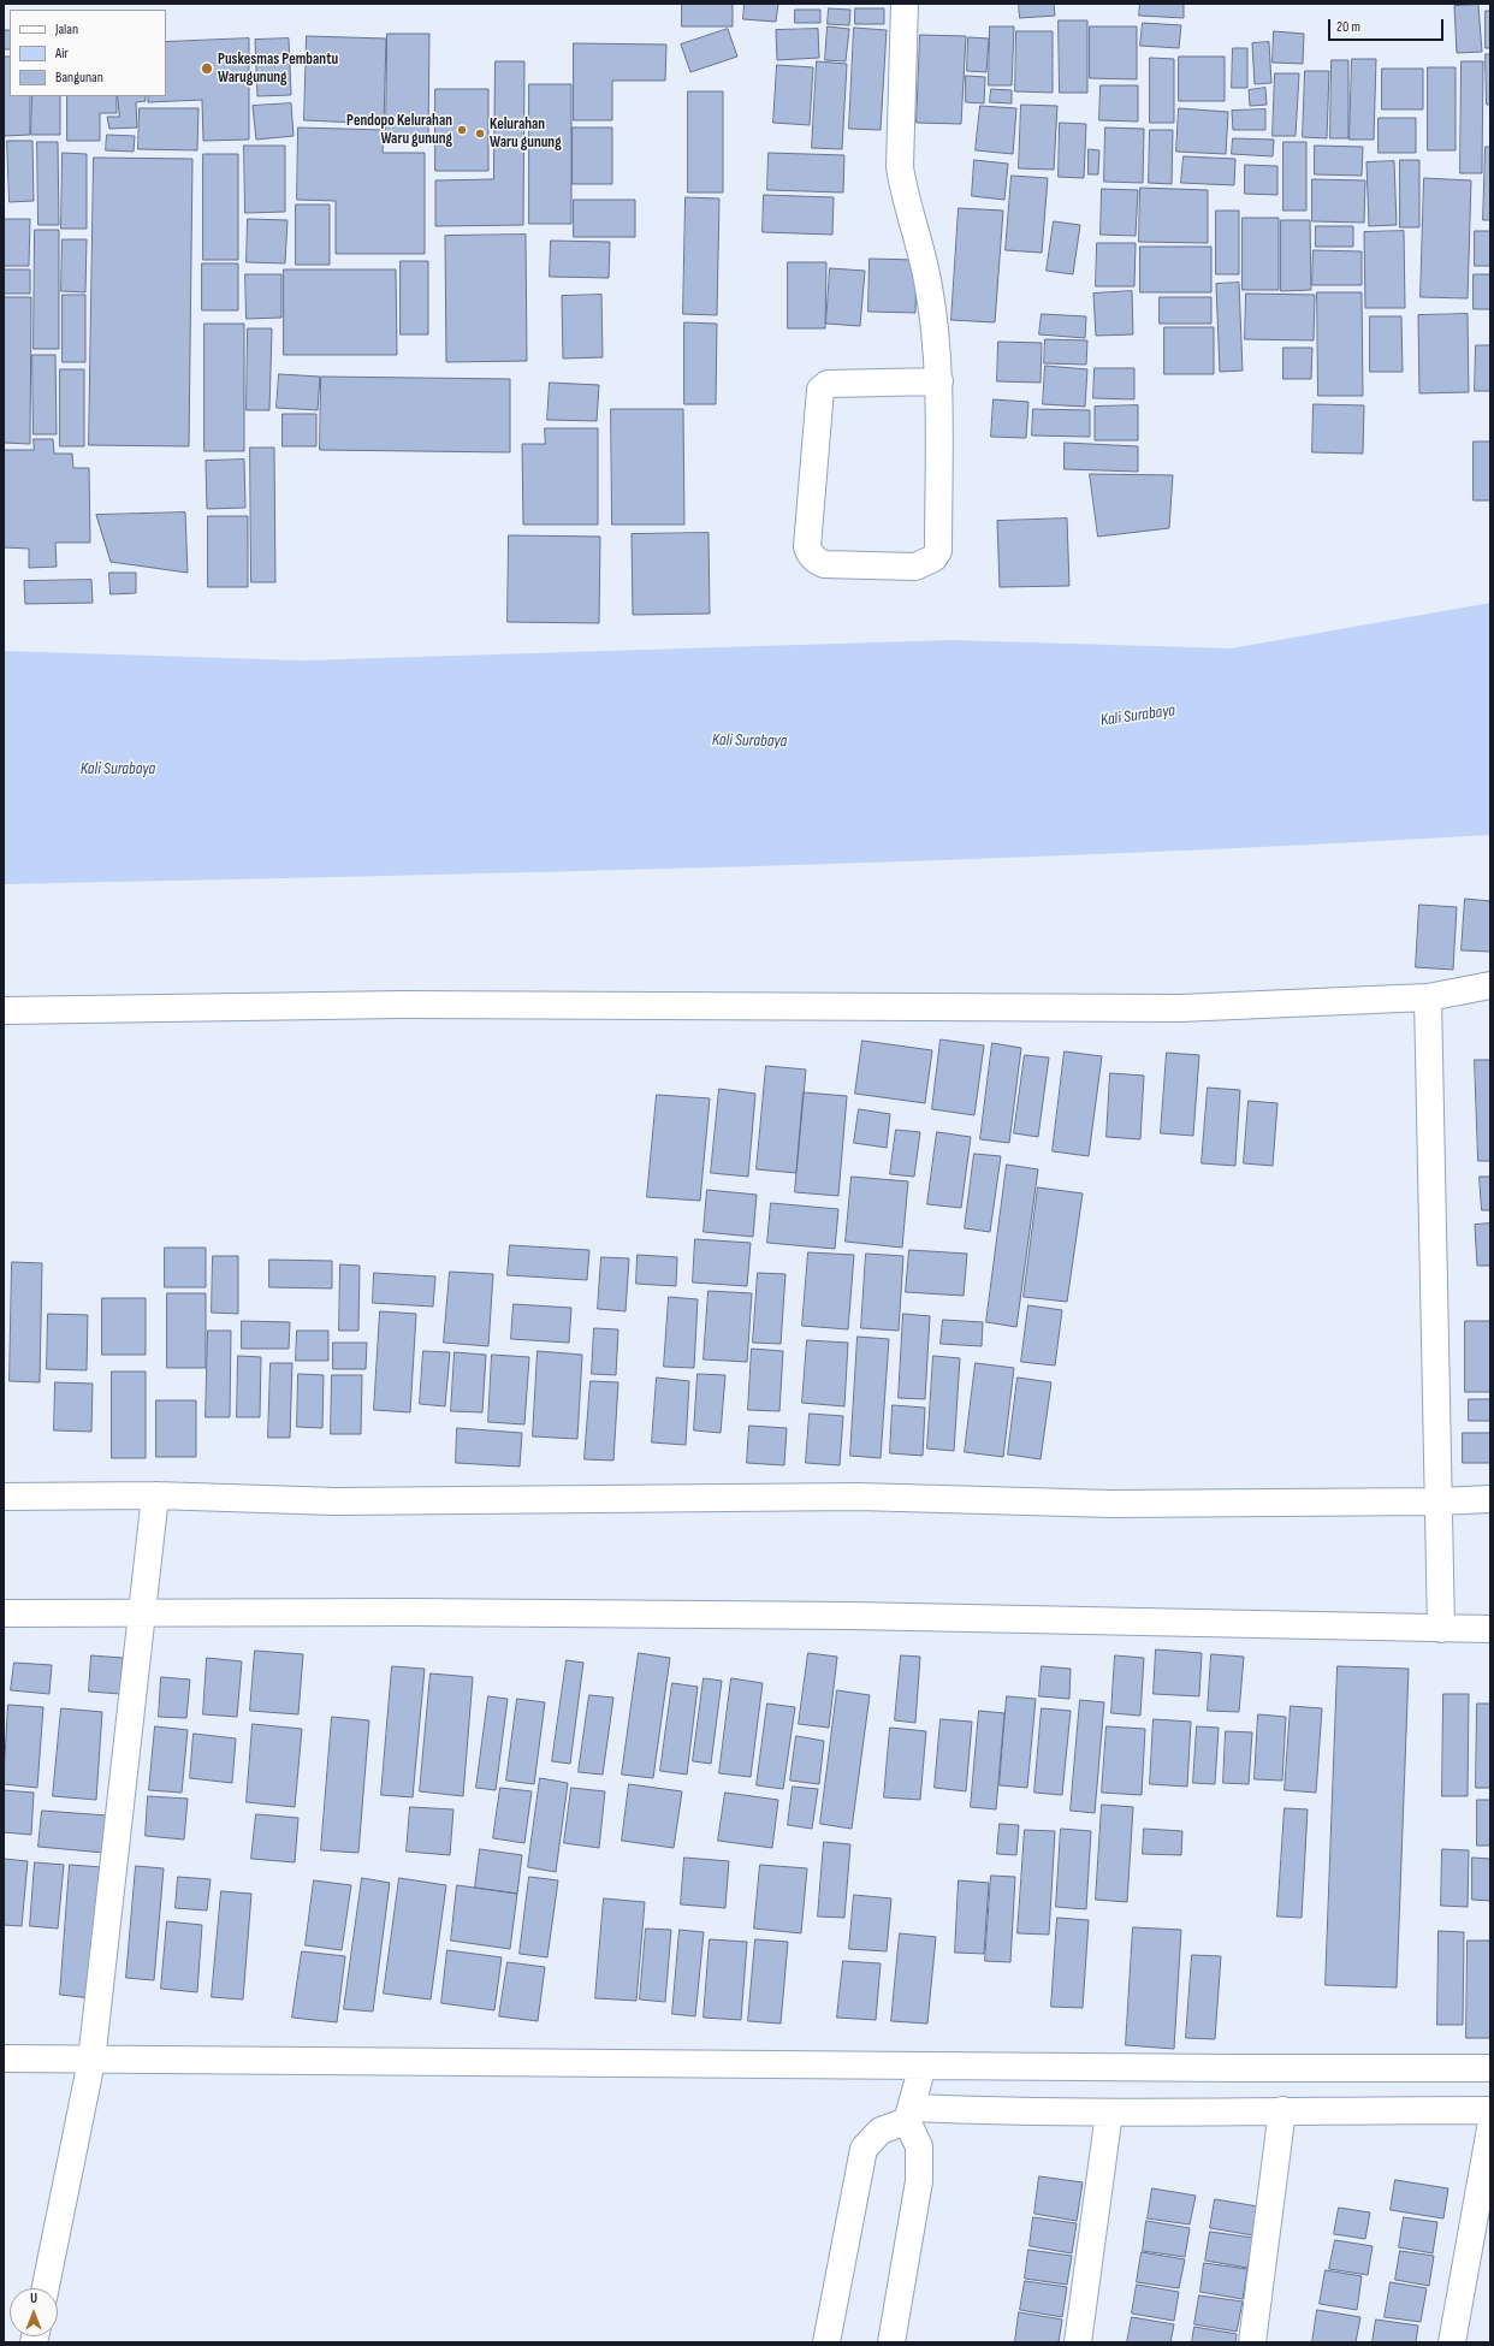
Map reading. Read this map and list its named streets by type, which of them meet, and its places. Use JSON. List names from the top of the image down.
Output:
{
  "water": ["Kali Surabaya"],
  "places": ["Puskesmas Pembantu Warugunung", "Pendopo Kelurahan Waru gunung", "Kelurahan Waru gunung"],
  "legend": ["Jalan", "Air", "Bangunan"],
  "scale_bar": "20 m",
  "north": "top"
}
